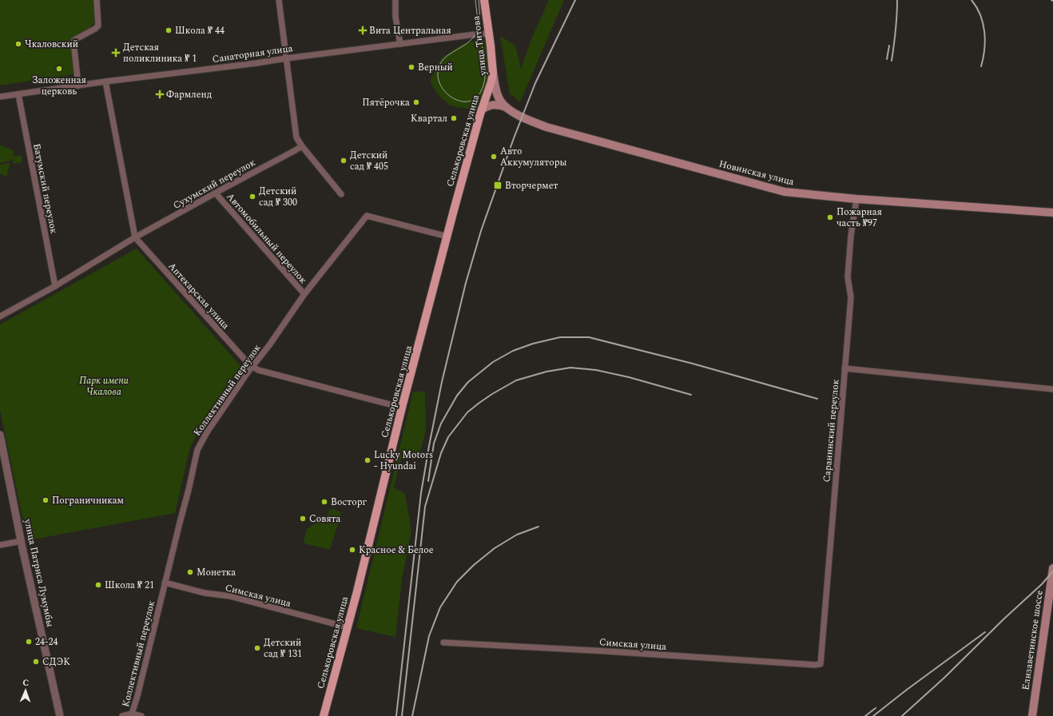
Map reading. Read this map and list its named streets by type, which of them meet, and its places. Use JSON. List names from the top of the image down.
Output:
{
  "streets": {
    "main road": [
      "улица Титова",
      "Селькоровская улица",
      "Новинская улица",
      "Елизаветинское шоссе"
    ],
    "street": [
      "Санаторная улица",
      "Сухумский переулок",
      "Батумский переулок",
      "Автомобильный переулок",
      "Аптекарская улица",
      "Коллективный переулок",
      "Саранинский переулок",
      "улица Патриса Лумумбы",
      "Симская улица"
    ]
  },
  "crossings": [
    ["улица Титова", "Санаторная улица"],
    ["улица Титова", "Селькоровская улица"],
    ["улица Титова", "Новинская улица"],
    ["Санаторная улица", "Батумский переулок"],
    ["Селькоровская улица", "Аптекарская улица"],
    ["Селькоровская улица", "Коллективный переулок"],
    ["Селькоровская улица", "Симская улица"],
    ["Новинская улица", "Саранинский переулок"],
    ["Сухумский переулок", "Батумский переулок"],
    ["Сухумский переулок", "Автомобильный переулок"],
    ["Сухумский переулок", "Аптекарская улица"],
    ["Автомобильный переулок", "Коллективный переулок"],
    ["Аптекарская улица", "Коллективный переулок"],
    ["Коллективный переулок", "Симская улица"],
    ["Саранинский переулок", "Симская улица"]
  ],
  "parks": ["Парк имени Чкалова"],
  "places": {
    "other": [
      "Школа № 44",
      "Чкаловский",
      "Верный",
      "Заложенная церковь",
      "Пятёрочка",
      "Квартал",
      "Авто Аккумуляторы",
      "Детский сад № 405",
      "Детский сад № 300",
      "Пожарная часть №97",
      "Lucky Motors - Hyundai",
      "Пограничникам",
      "Восторг",
      "Совята",
      "Красное & Белое",
      "Монетка",
      "Школа № 21",
      "24-24",
      "Детский сад № 131",
      "СДЭК"
    ],
    "health": ["Вита Центральная", "Детская поликлиника № 1", "Фармленд"],
    "transit": ["Вторчермет"]
  },
  "north": "top"
}
